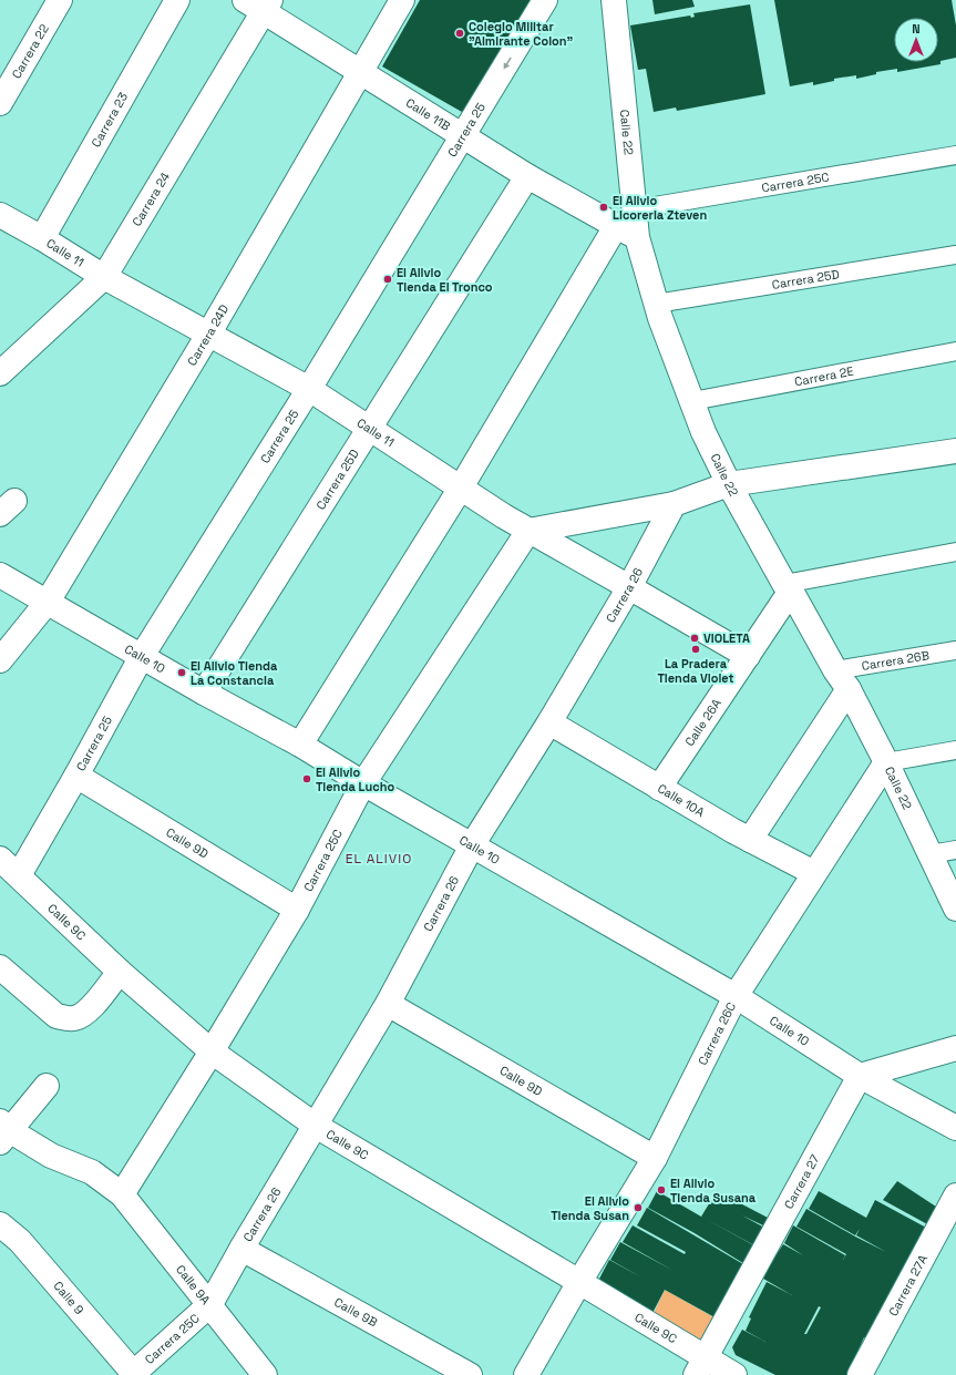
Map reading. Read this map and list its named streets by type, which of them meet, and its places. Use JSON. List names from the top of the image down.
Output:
{
  "streets": {
    "street": [
      "Carrera 22",
      "Calle 11B",
      "Carrera 23",
      "Carrera 25",
      "Calle 22",
      "Carrera 25C",
      "Carrera 24",
      "Calle 11",
      "Carrera 25D",
      "Carrera 24D",
      "Carrera 2E",
      "Carrera 26",
      "Calle 10",
      "Carrera 26B",
      "Calle 26A",
      "Calle 10A",
      "Calle 9D",
      "Calle 9C",
      "Carrera 26C",
      "Carrera 27",
      "Calle 9A",
      "Carrera 27A",
      "Calle 9",
      "Calle 9B"
    ]
  },
  "crossings": [
    ["Calle 11B", "Carrera 25"],
    ["Calle 11B", "Calle 22"],
    ["Calle 11B", "Carrera 24"],
    ["Calle 11B", "Carrera 25D"],
    ["Calle 11B", "Carrera 24D"],
    ["Carrera 23", "Calle 11"],
    ["Carrera 25", "Calle 11"],
    ["Carrera 25", "Calle 10"],
    ["Carrera 25", "Calle 9D"],
    ["Carrera 25", "Calle 9C"],
    ["Calle 22", "Carrera 25C"],
    ["Calle 22", "Carrera 25D"],
    ["Calle 22", "Carrera 2E"],
    ["Calle 22", "Carrera 26B"],
    ["Calle 22", "Calle 26A"],
    ["Calle 22", "Carrera 26C"],
    ["Carrera 25C", "Calle 11"],
    ["Carrera 25C", "Carrera 26"],
    ["Carrera 25C", "Calle 10"],
    ["Carrera 25C", "Calle 9D"],
    ["Carrera 25C", "Calle 9C"],
    ["Carrera 25C", "Calle 9A"],
    ["Carrera 25C", "Calle 9"],
    ["Carrera 24", "Calle 11"],
    ["Calle 11", "Carrera 25D"],
    ["Calle 11", "Carrera 24D"],
    ["Calle 11", "Carrera 26"],
    ["Calle 11", "Calle 26A"],
    ["Carrera 25D", "Calle 10"],
    ["Carrera 24D", "Calle 10"],
    ["Carrera 26", "Calle 10"],
    ["Carrera 26", "Calle 10A"],
    ["Carrera 26", "Calle 9D"],
    ["Carrera 26", "Calle 9C"],
    ["Carrera 26", "Calle 9A"],
    ["Carrera 26", "Calle 9B"],
    ["Calle 10", "Carrera 26C"],
    ["Calle 10", "Carrera 27"],
    ["Calle 26A", "Calle 10A"],
    ["Calle 10A", "Carrera 26C"],
    ["Calle 9D", "Carrera 26C"],
    ["Calle 9C", "Carrera 26C"],
    ["Calle 9C", "Carrera 27"]
  ],
  "districts": ["EL ALIVIO"],
  "places": [
    "Colegio Militar \"Almirante Colon\"",
    "El Alivio Licoreria Zteven",
    "El Alivio Tienda El Tronco",
    "VIOLETA",
    "La Pradera Tienda Violet",
    "El Alivio Tienda La Constancia",
    "El Alivio Tienda Lucho",
    "El Alivio Tienda Susana",
    "El Alivio Tienda Susan"
  ],
  "north": "top"
}
